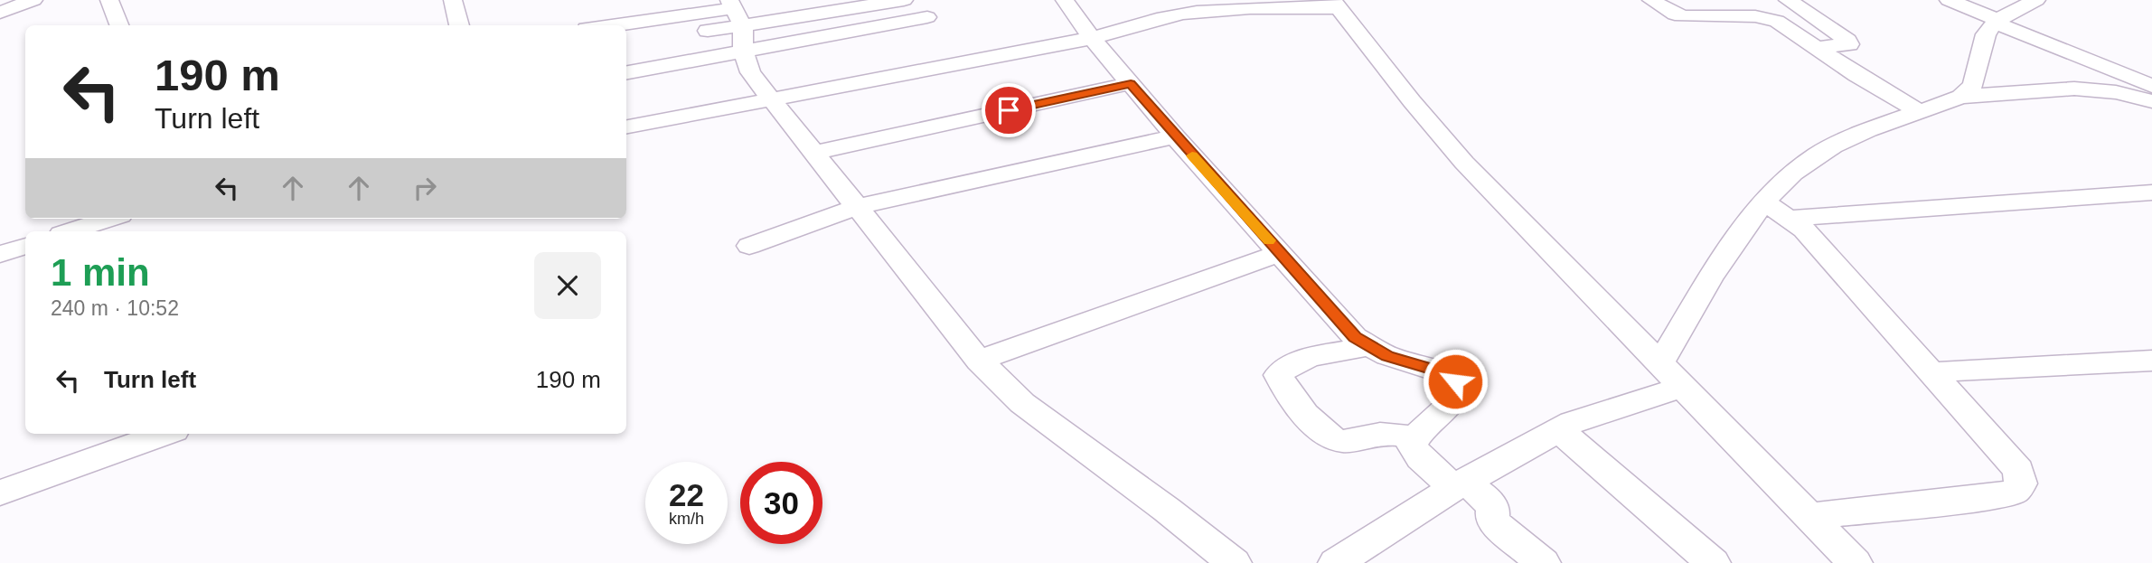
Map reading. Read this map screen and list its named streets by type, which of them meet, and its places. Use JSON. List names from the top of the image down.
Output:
{
  "page": {
    "turn": ["190 m", "Turn left"],
    "heading": ["1 min", "240 m · 10:52"],
    "list": [
      {
        "name": "Turn left",
        "value": "190 m"
      }
    ],
    "speed": "22 km/h",
    "limit": "30"
  }
}
